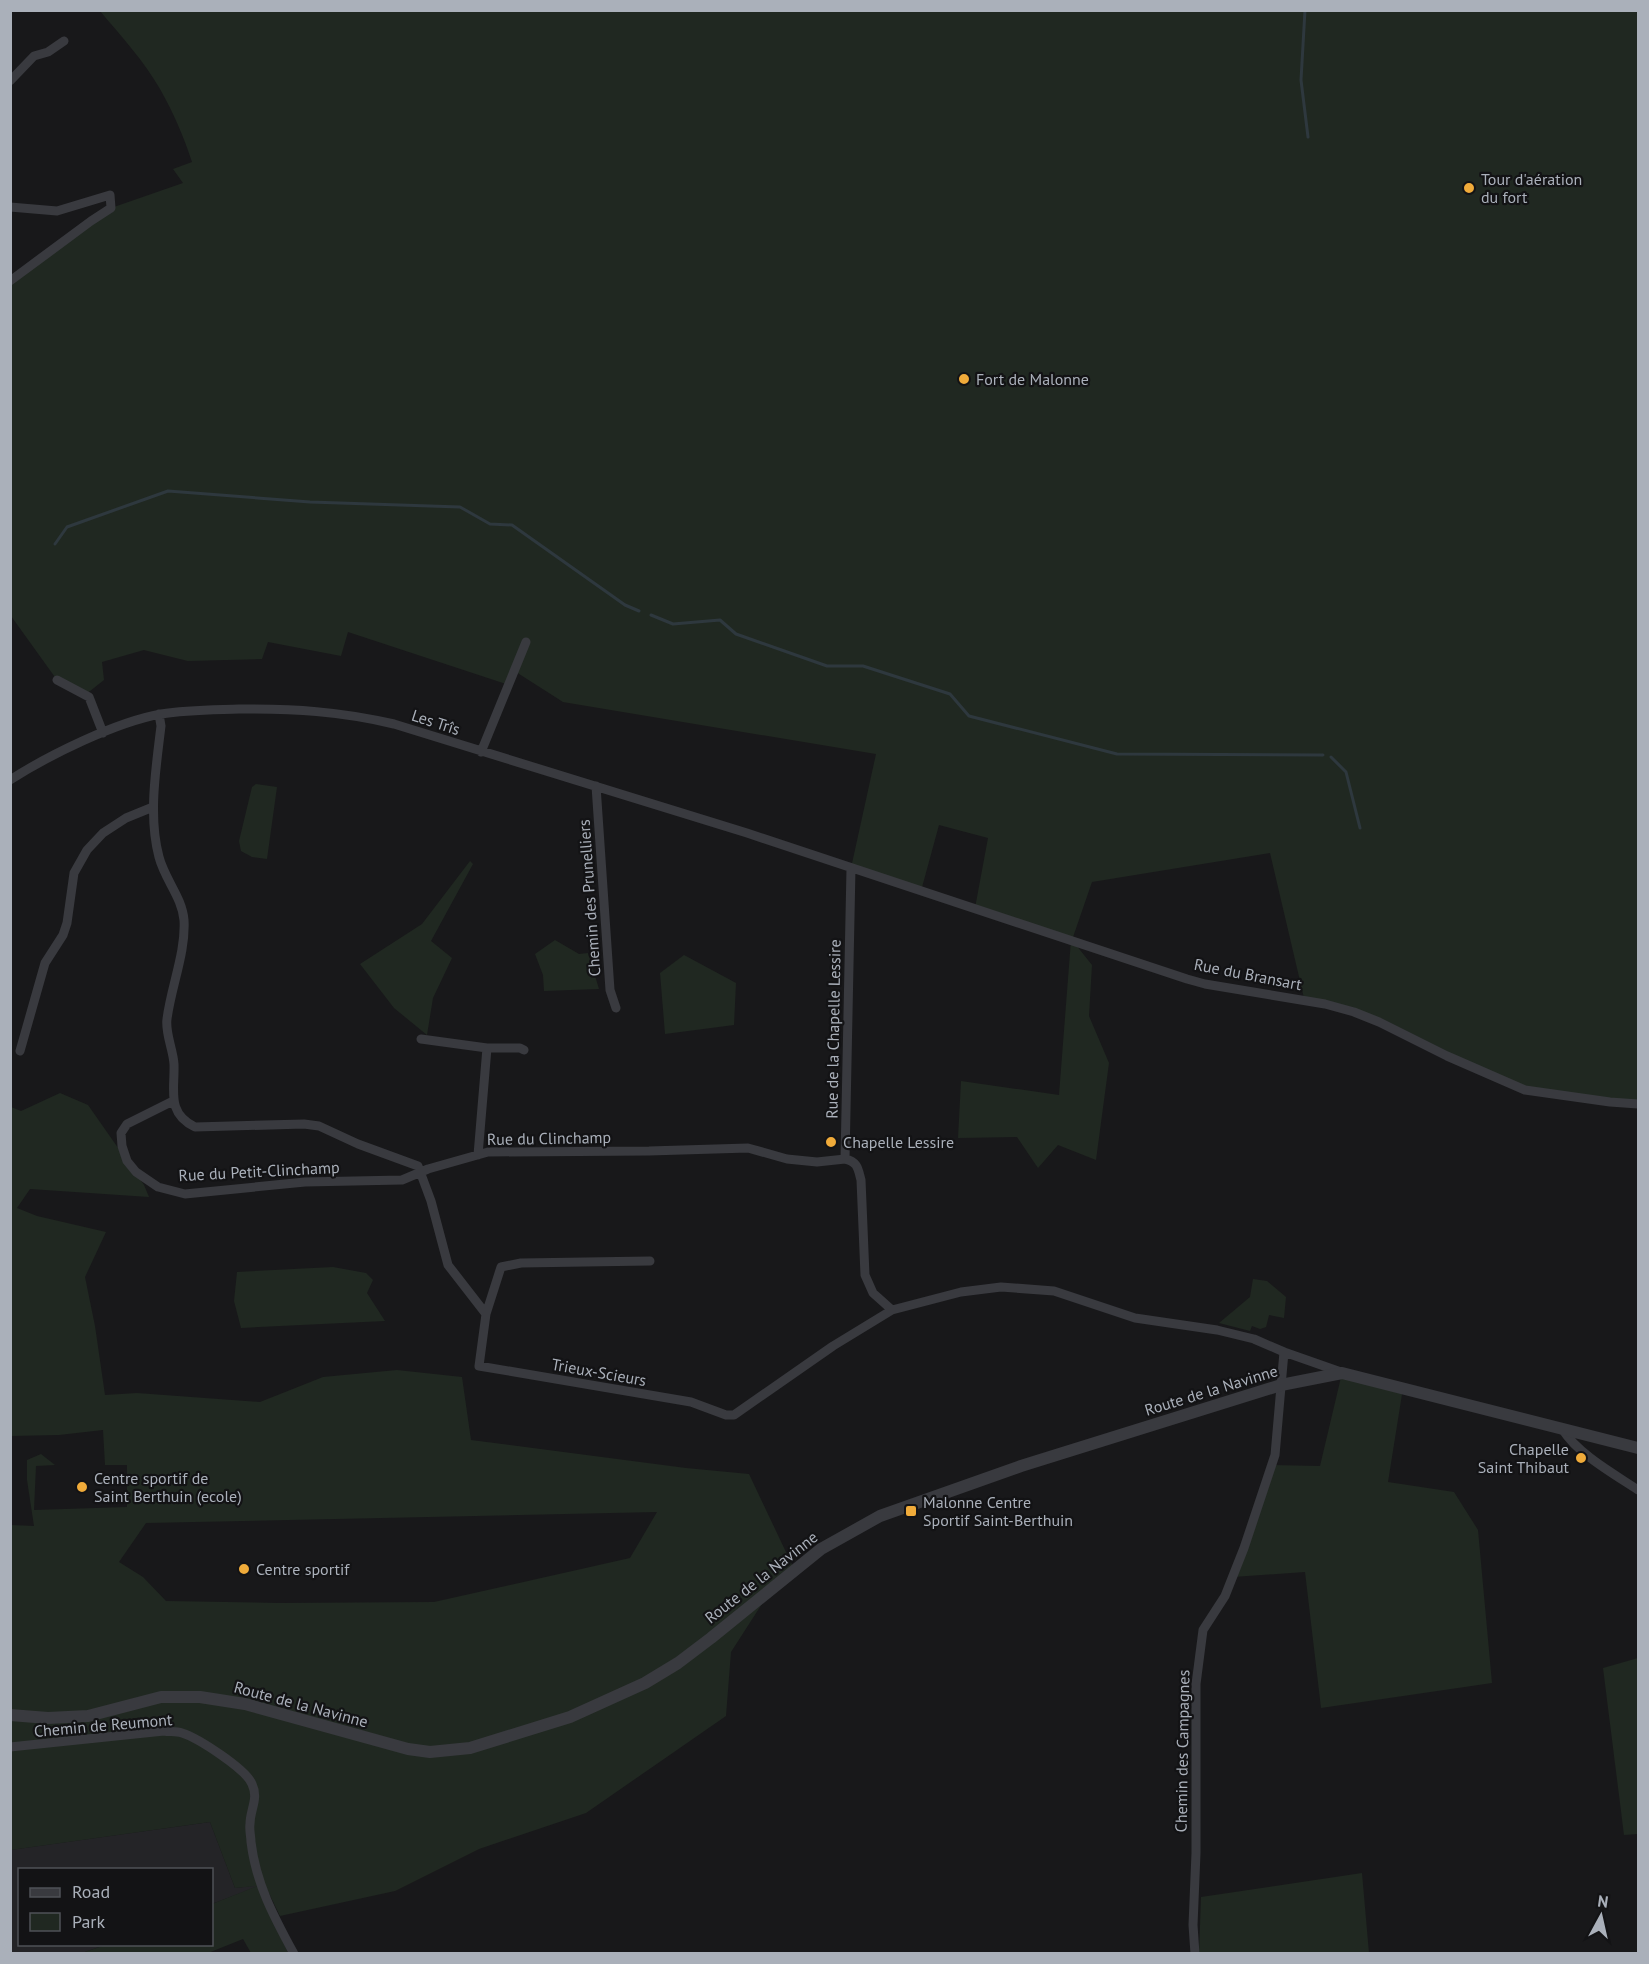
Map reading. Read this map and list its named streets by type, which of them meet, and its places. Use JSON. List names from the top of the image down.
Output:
{
  "streets": {
    "street": [
      "Les Trîs",
      "Chemin des Prunelliers",
      "Rue du Bransart",
      "Rue de la Chapelle Lessire",
      "Rue du Clinchamp",
      "Rue du Petit-Clinchamp",
      "Trieux-Scieurs",
      "Route de la Navinne",
      "Chemin de Reumont",
      "Chemin des Campagnes"
    ]
  },
  "crossings": [
    ["Les Trîs", "Chemin des Prunelliers"],
    ["Les Trîs", "Rue du Bransart"],
    ["Les Trîs", "Rue de la Chapelle Lessire"],
    ["Rue du Bransart", "Rue de la Chapelle Lessire"],
    ["Rue de la Chapelle Lessire", "Rue du Clinchamp"],
    ["Rue du Clinchamp", "Rue du Petit-Clinchamp"],
    ["Route de la Navinne", "Chemin des Campagnes"]
  ],
  "places": {
    "other": [
      "Tour d'aération du fort",
      "Fort de Malonne",
      "Chapelle Lessire",
      "Chapelle Saint Thibaut",
      "Centre sportif de Saint Berthuin (ecole)",
      "Centre sportif"
    ],
    "transit": ["Malonne Centre Sportif Saint-Berthuin"]
  },
  "legend": ["Road", "Park"],
  "north": "top"
}
